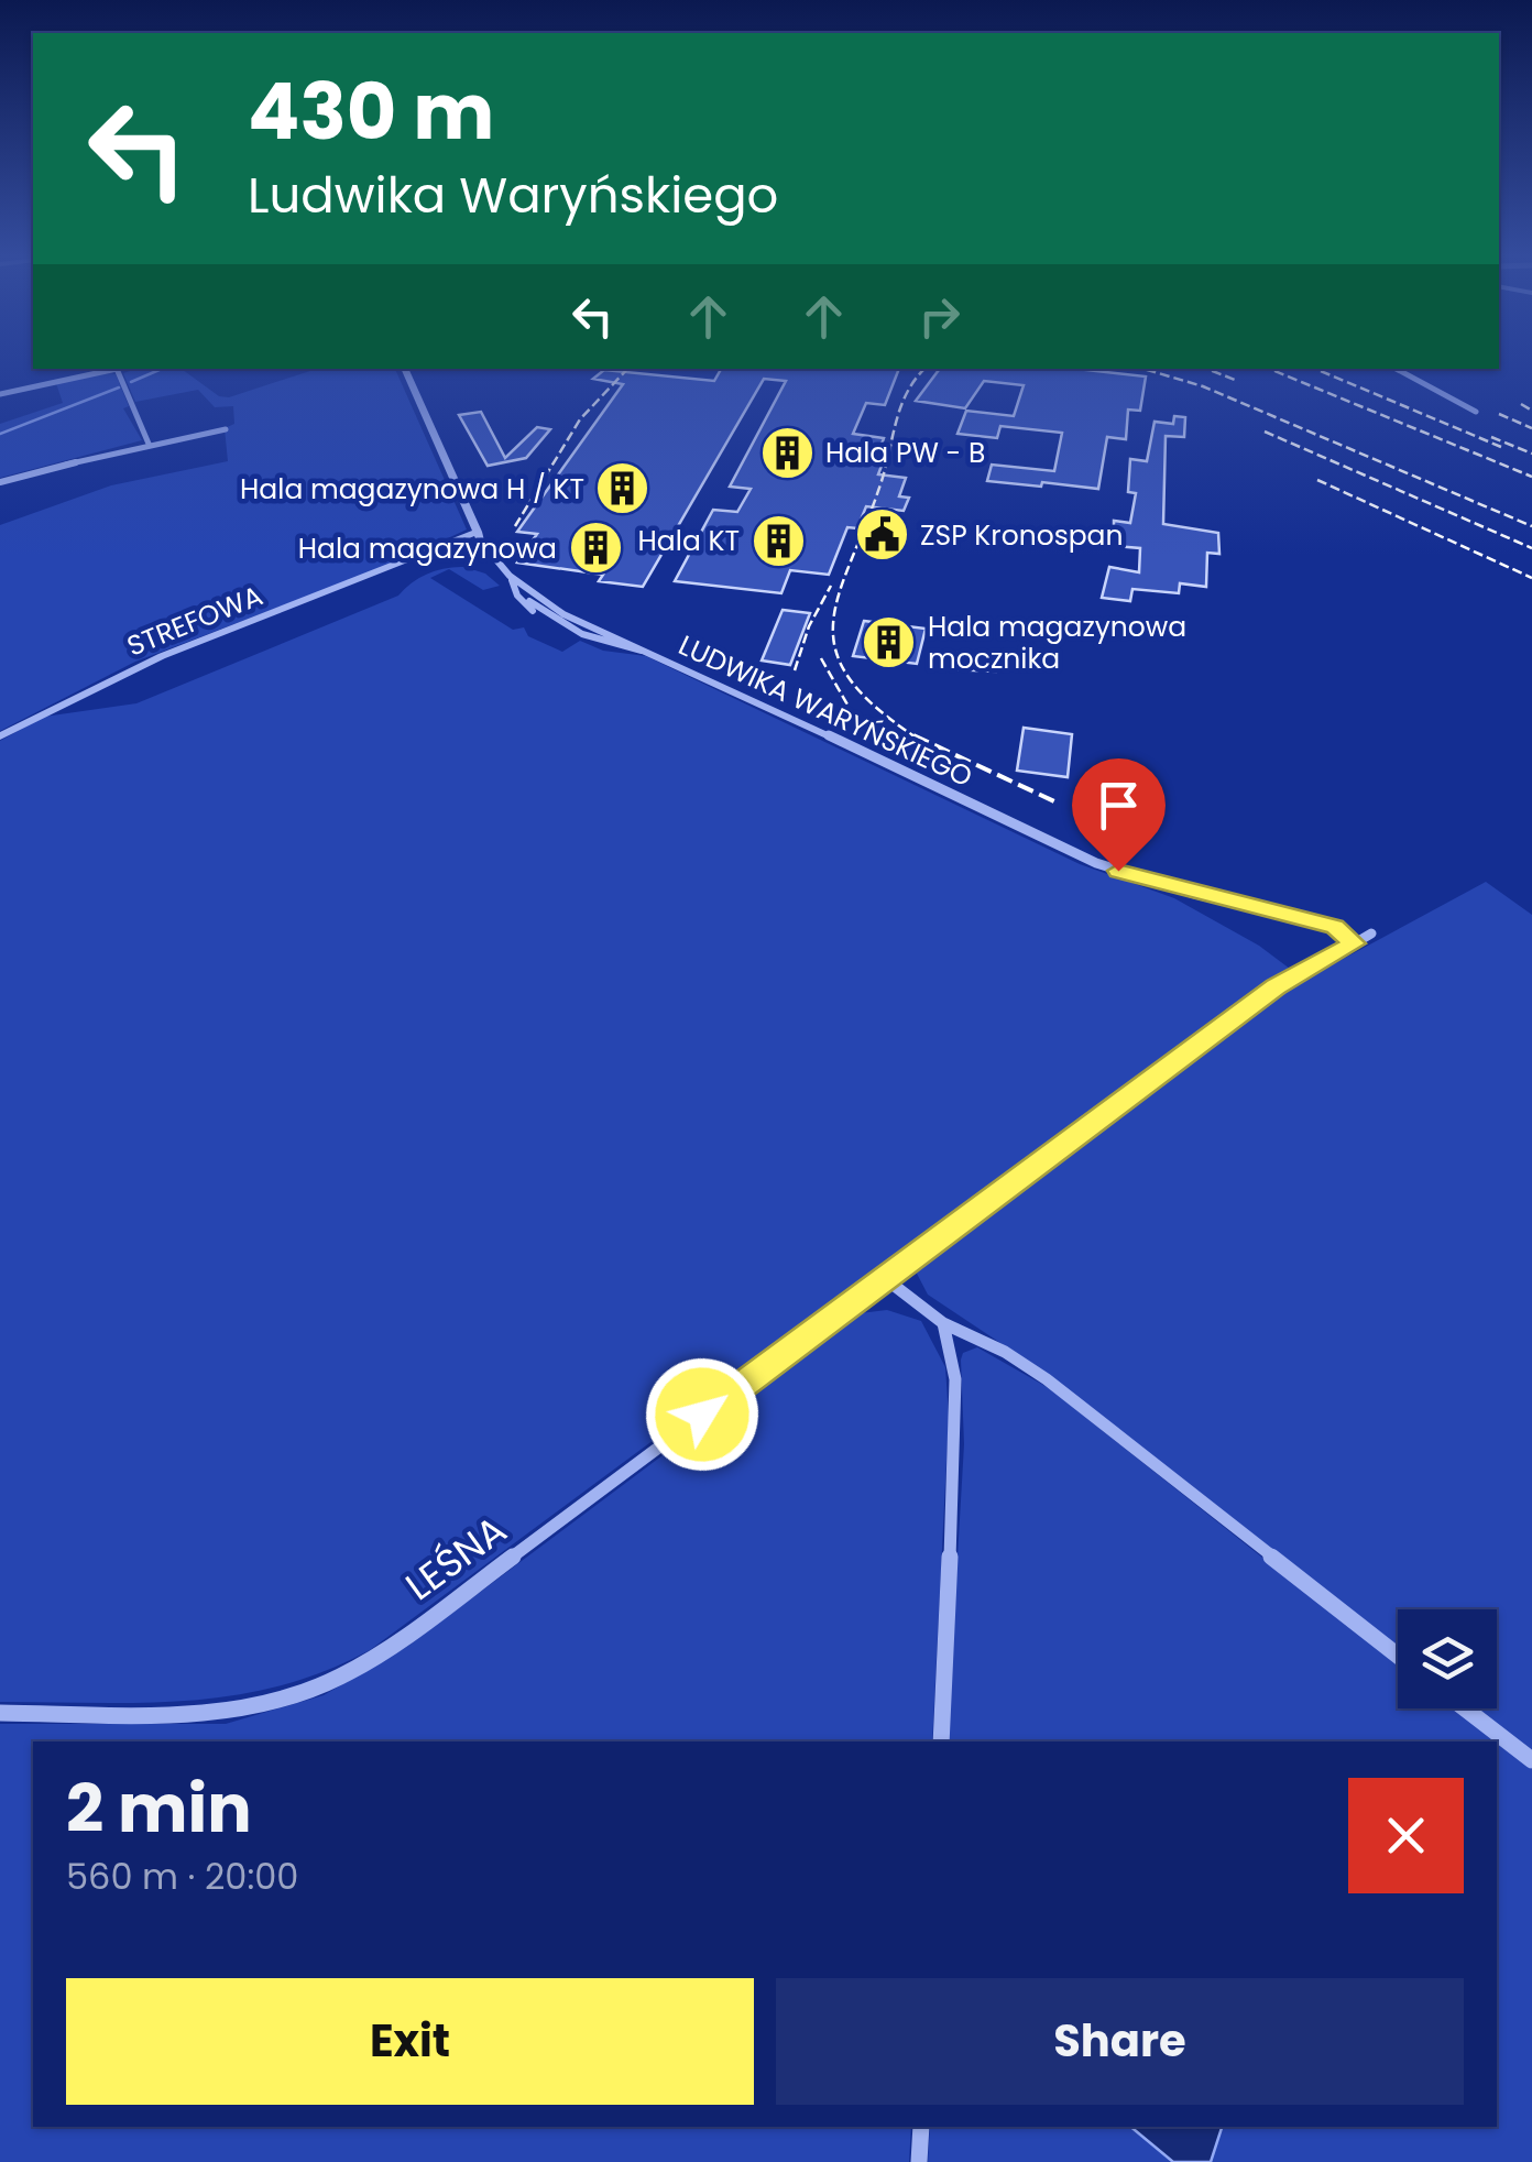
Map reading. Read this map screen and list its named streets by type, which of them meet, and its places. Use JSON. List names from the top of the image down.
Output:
{
  "streets": {
    "street": ["STREFOWA", "LUDWIKA WARYŃSKIEGO", "LEŚNA"]
  },
  "crossings": [
    ["STREFOWA", "LUDWIKA WARYŃSKIEGO"],
    ["LUDWIKA WARYŃSKIEGO", "LEŚNA"]
  ],
  "places": {
    "building": [
      "Hala PW - B",
      "Hala magazynowa H / KT",
      "Hala KT",
      "Hala magazynowa",
      "Hala magazynowa mocznika"
    ],
    "public building": ["ZSP Kronospan"]
  },
  "page": {
    "turn": ["430 m", "Ludwika Waryńskiego"],
    "heading": ["2 min", "560 m · 20:00"],
    "buttons": ["Exit", "Share"]
  }
}
